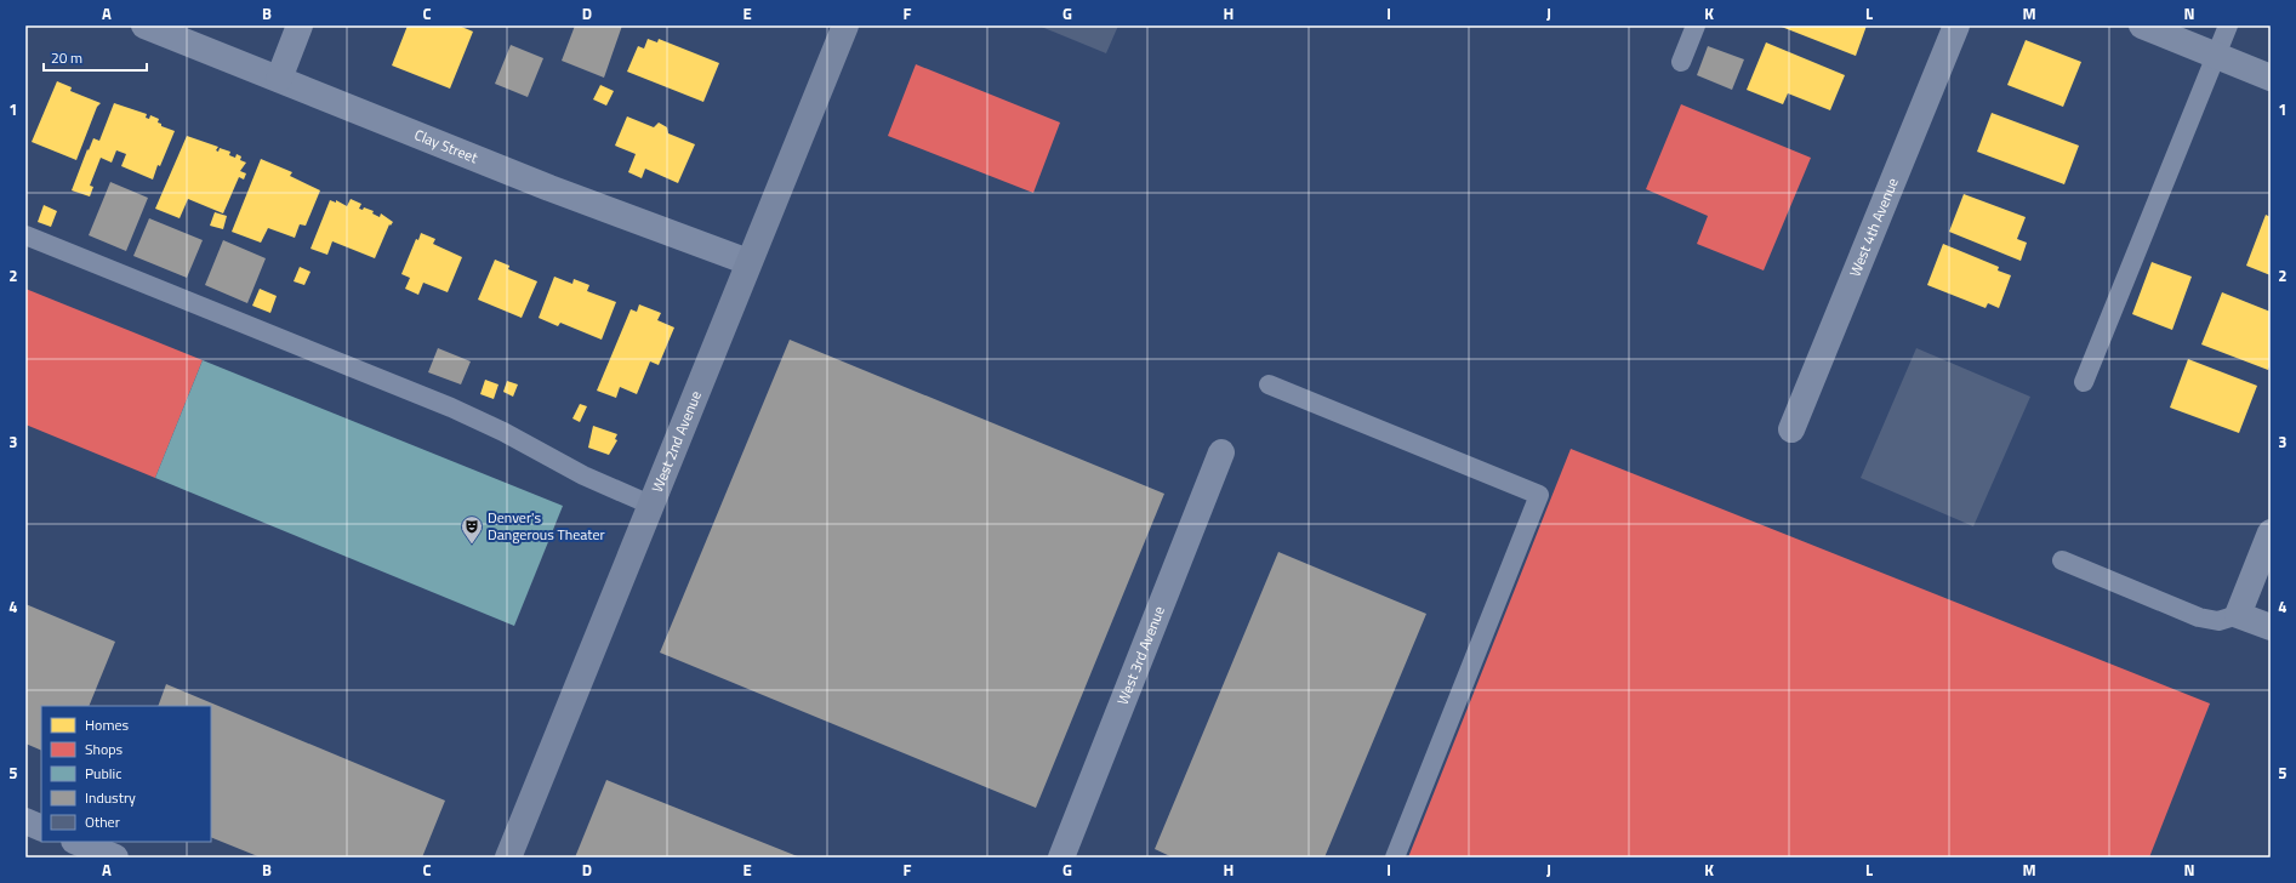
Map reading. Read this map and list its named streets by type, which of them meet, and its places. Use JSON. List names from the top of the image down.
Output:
{
  "streets": {
    "street": [
      "Clay Street",
      "West 4th Avenue",
      "West 2nd Avenue",
      "West 3rd Avenue"
    ]
  },
  "crossings": [
    ["Clay Street", "West 2nd Avenue"]
  ],
  "places": {
    "theatre": ["Denver's Dangerous Theater"]
  },
  "legend": [
    "Homes",
    "Shops",
    "Public",
    "Industry",
    "Other"
  ],
  "scale_bar": "20 m",
  "grid": {
    "columns": [
      "A",
      "B",
      "C",
      "D",
      "E",
      "F",
      "G",
      "H",
      "I",
      "J",
      "K",
      "L",
      "M",
      "N"
    ],
    "rows": [
      "1",
      "2",
      "3",
      "4",
      "5"
    ]
  }
}
